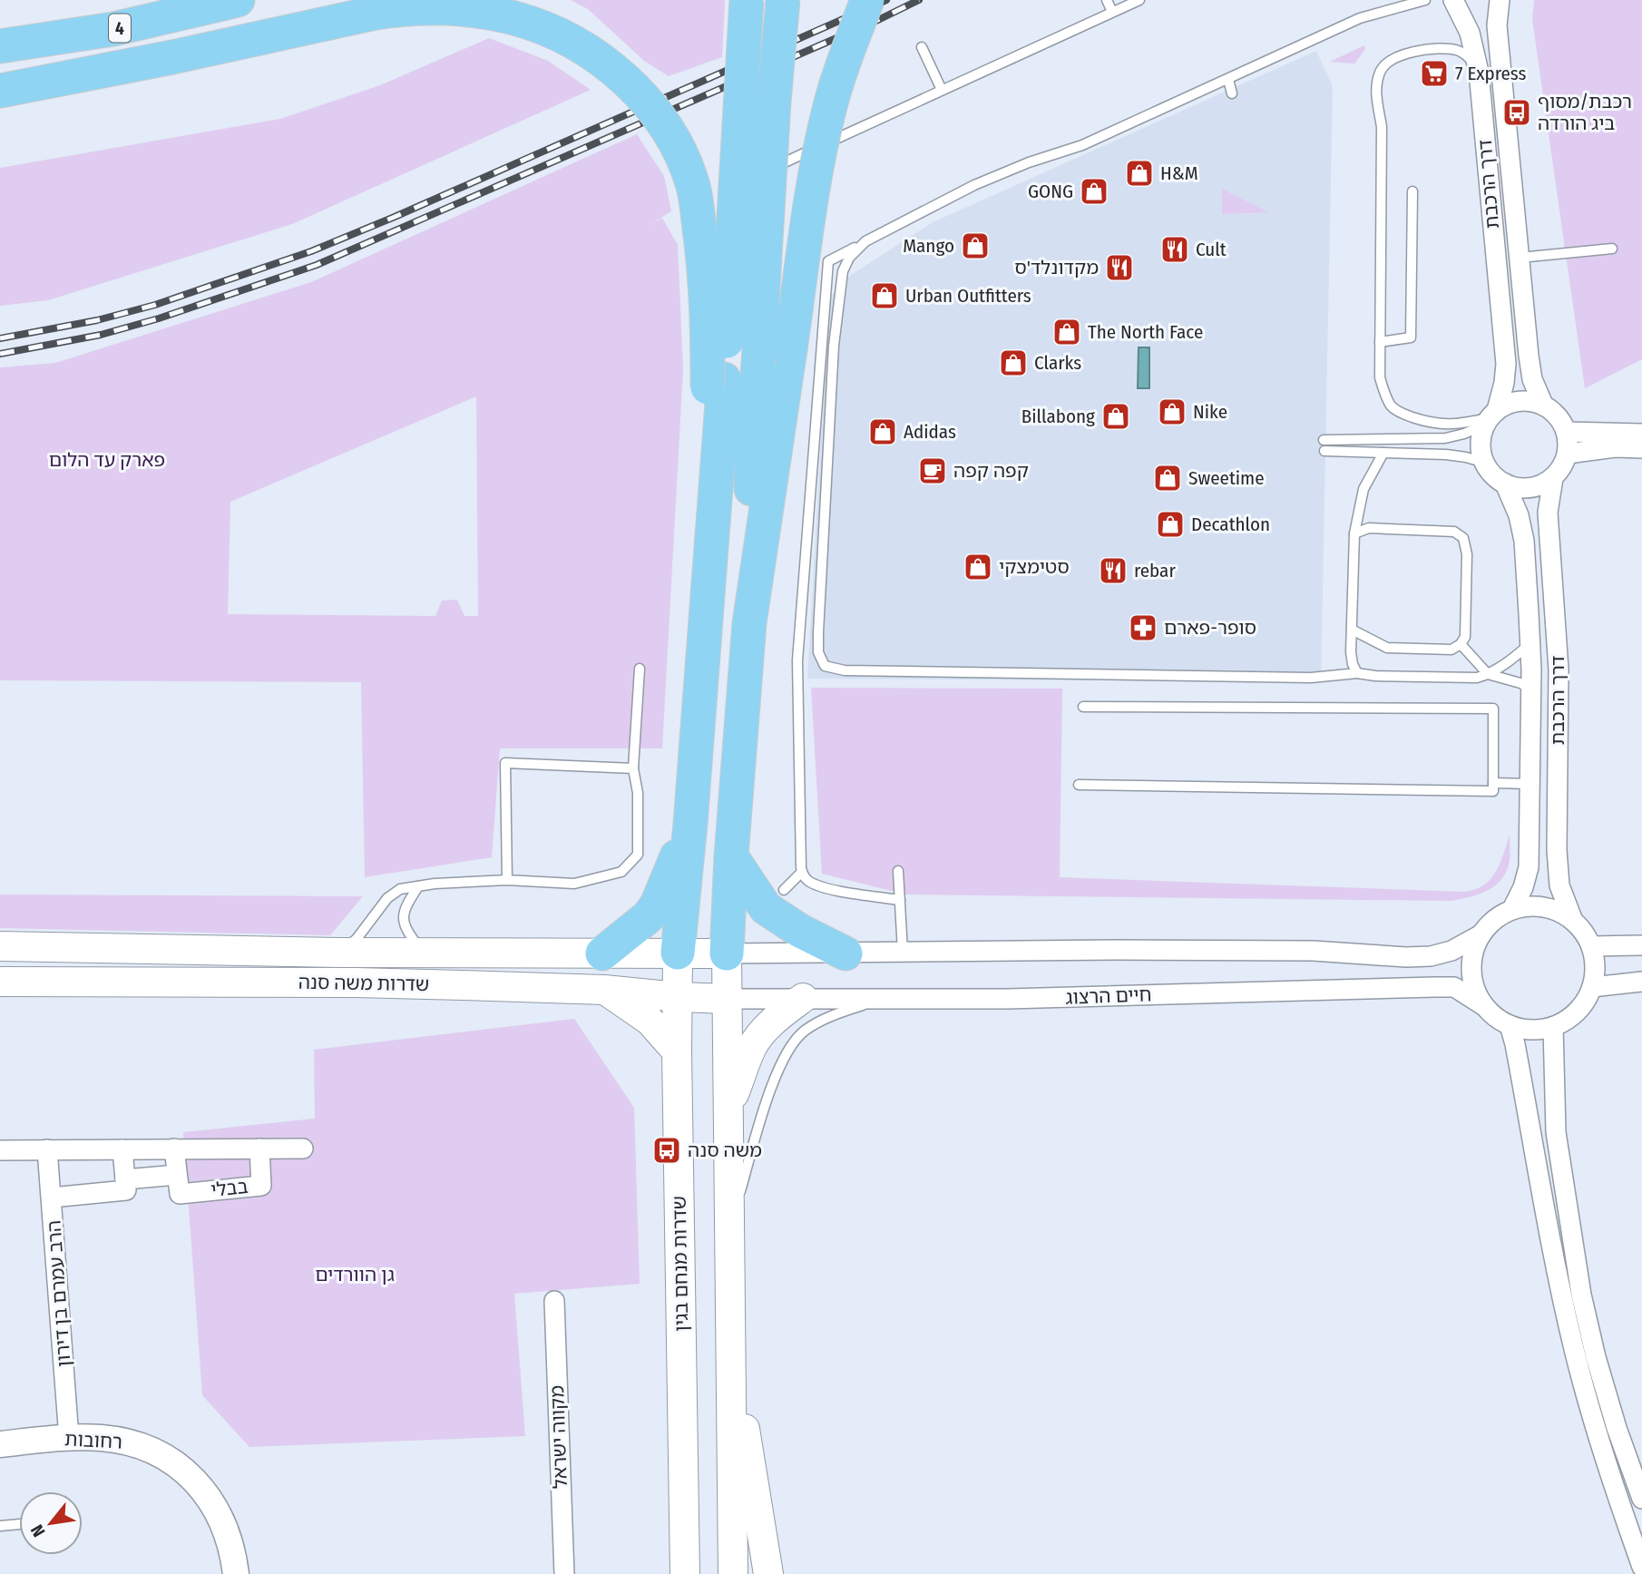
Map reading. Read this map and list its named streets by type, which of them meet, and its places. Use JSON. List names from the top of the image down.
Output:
{
  "streets": {
    "highway": ["4"],
    "main road": ["שדרות משה סנה", "שדרות מנחם בגין"],
    "street": [
      "דרך הרכבת",
      "חיים הרצוג",
      "בבלי",
      "הרב עמרם בן דירון",
      "מקווה ישראל",
      "רחובות"
    ]
  },
  "crossings": [
    ["דרך הרכבת", "חיים הרצוג"],
    ["שדרות משה סנה", "חיים הרצוג"],
    ["שדרות משה סנה", "שדרות מנחם בגין"],
    ["בבלי", "הרב עמרם בן דירון"],
    ["הרב עמרם בן דירון", "רחובות"]
  ],
  "parks": ["פארק עד הלום", "גן הוורדים"],
  "places": {
    "supermarket": ["7 Express"],
    "bus stop": ["רכבת/מסוף ביג הורדה", "משה סנה"],
    "shop": [
      "H&M",
      "GONG",
      "Mango",
      "Urban Outfitters",
      "The North Face",
      "Clarks",
      "Nike",
      "Billabong",
      "Adidas",
      "Sweetime",
      "Decathlon",
      "סטימצקי"
    ],
    "restaurant": ["Cult", "מקדונלד'ס", "rebar"],
    "cafe": ["קפה קפה"],
    "pharmacy": ["סופר-פארם"]
  },
  "north": "bottom left"
}
